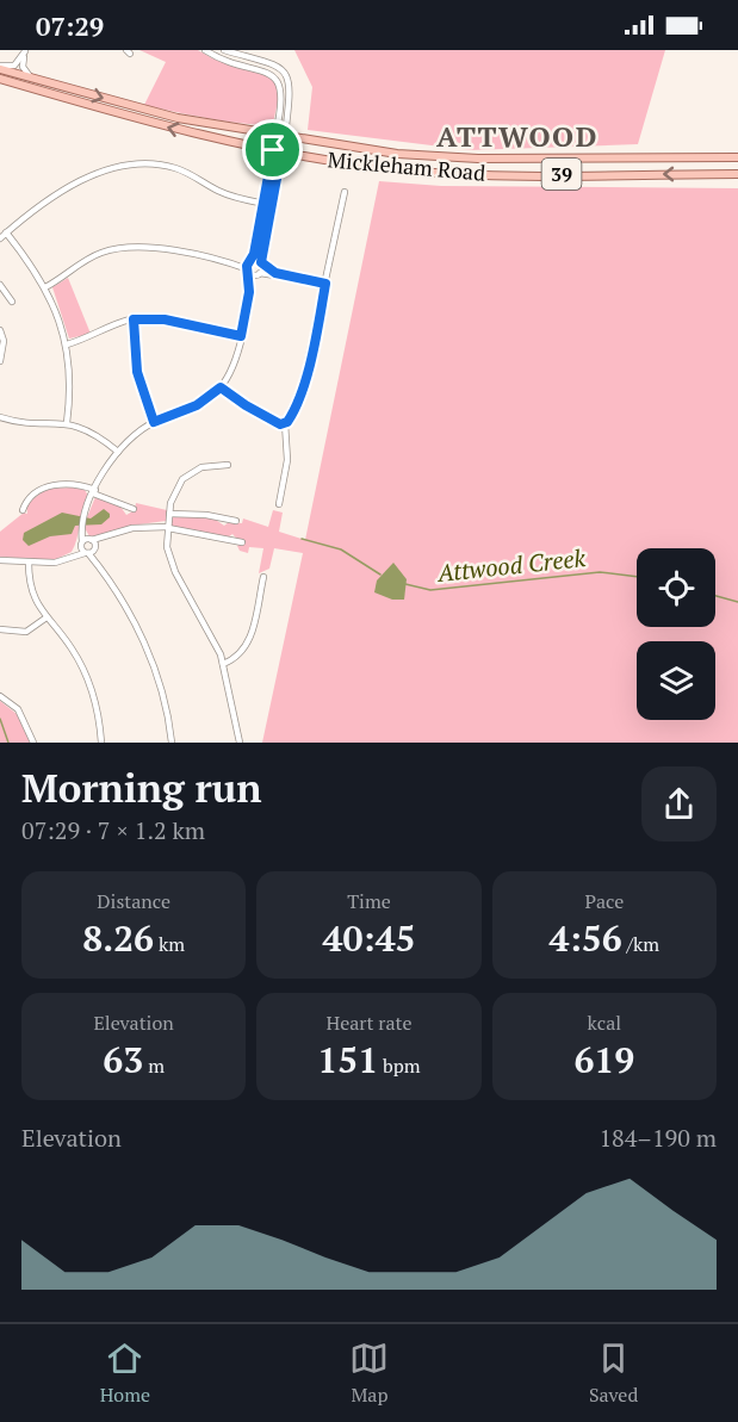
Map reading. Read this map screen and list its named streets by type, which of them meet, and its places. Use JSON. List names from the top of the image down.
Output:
{
  "streets": {
    "main road": ["Mickleham Road", "39"]
  },
  "districts": ["ATTWOOD"],
  "water": ["Attwood Creek"],
  "page": {
    "status": "07:29",
    "heading": ["Morning run", "07:29 · 7 × 1.2 km"],
    "stats": [
      ["Distance", "8.26 km"],
      ["Time", "40:45"],
      ["Pace", "4:56 /km"],
      ["Elevation", "63 m"],
      ["Heart rate", "151 bpm"],
      ["kcal", "619"]
    ],
    "chart": ["Elevation", "184–190 m"],
    "tabs": ["Home", "Map", "Saved"]
  }
}
